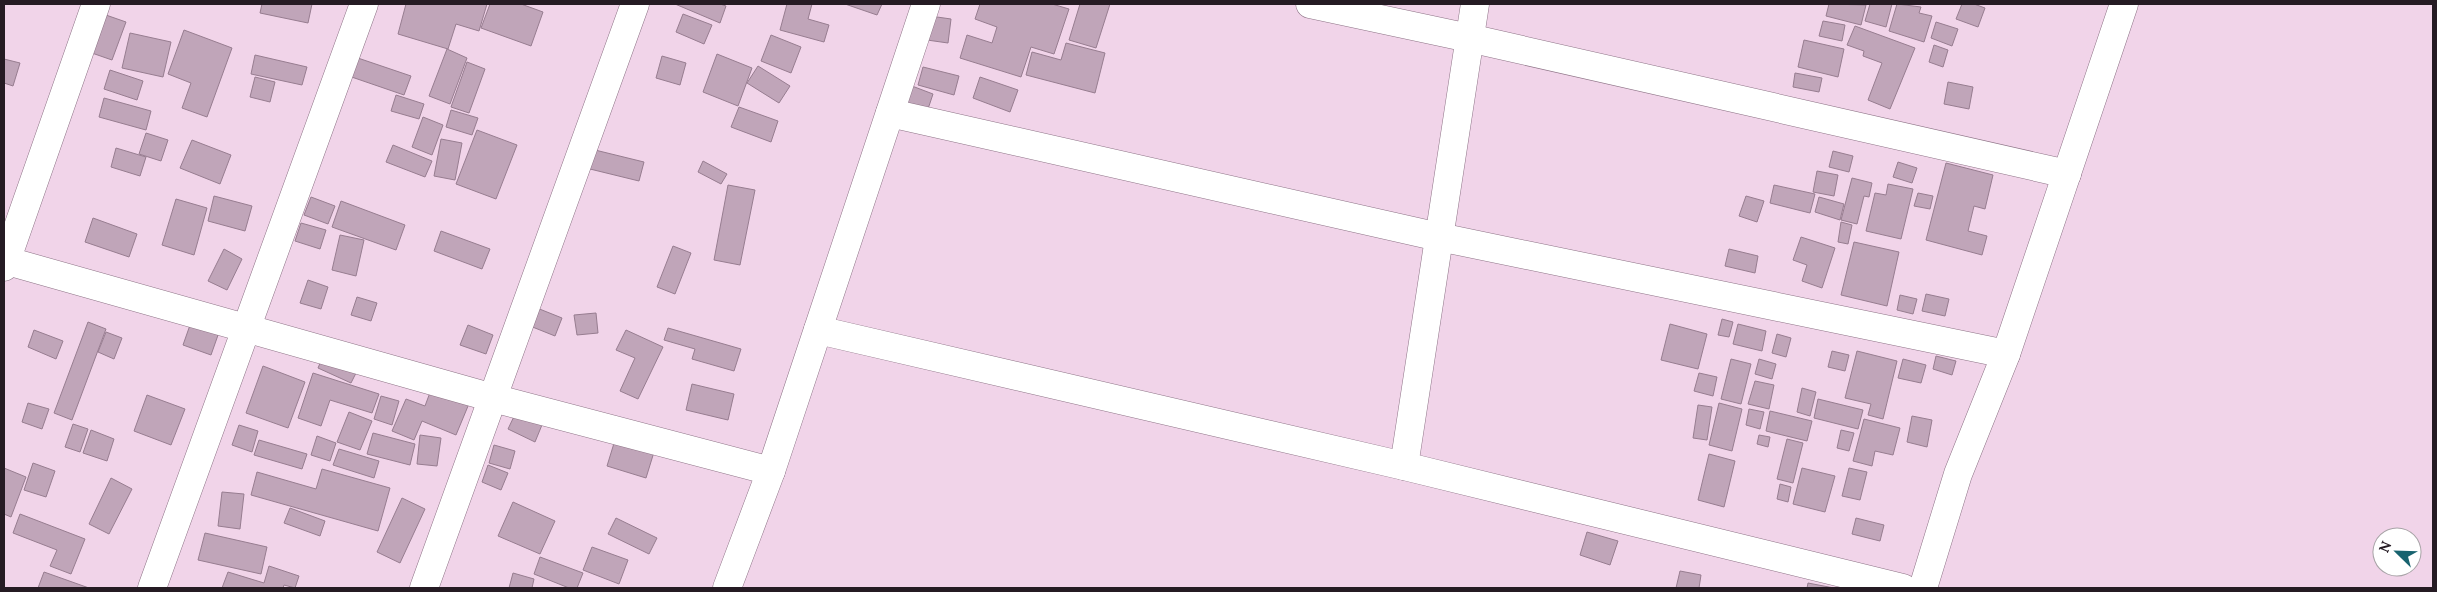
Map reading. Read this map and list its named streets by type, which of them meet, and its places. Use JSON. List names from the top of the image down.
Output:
{
  "north": "top left"
}
